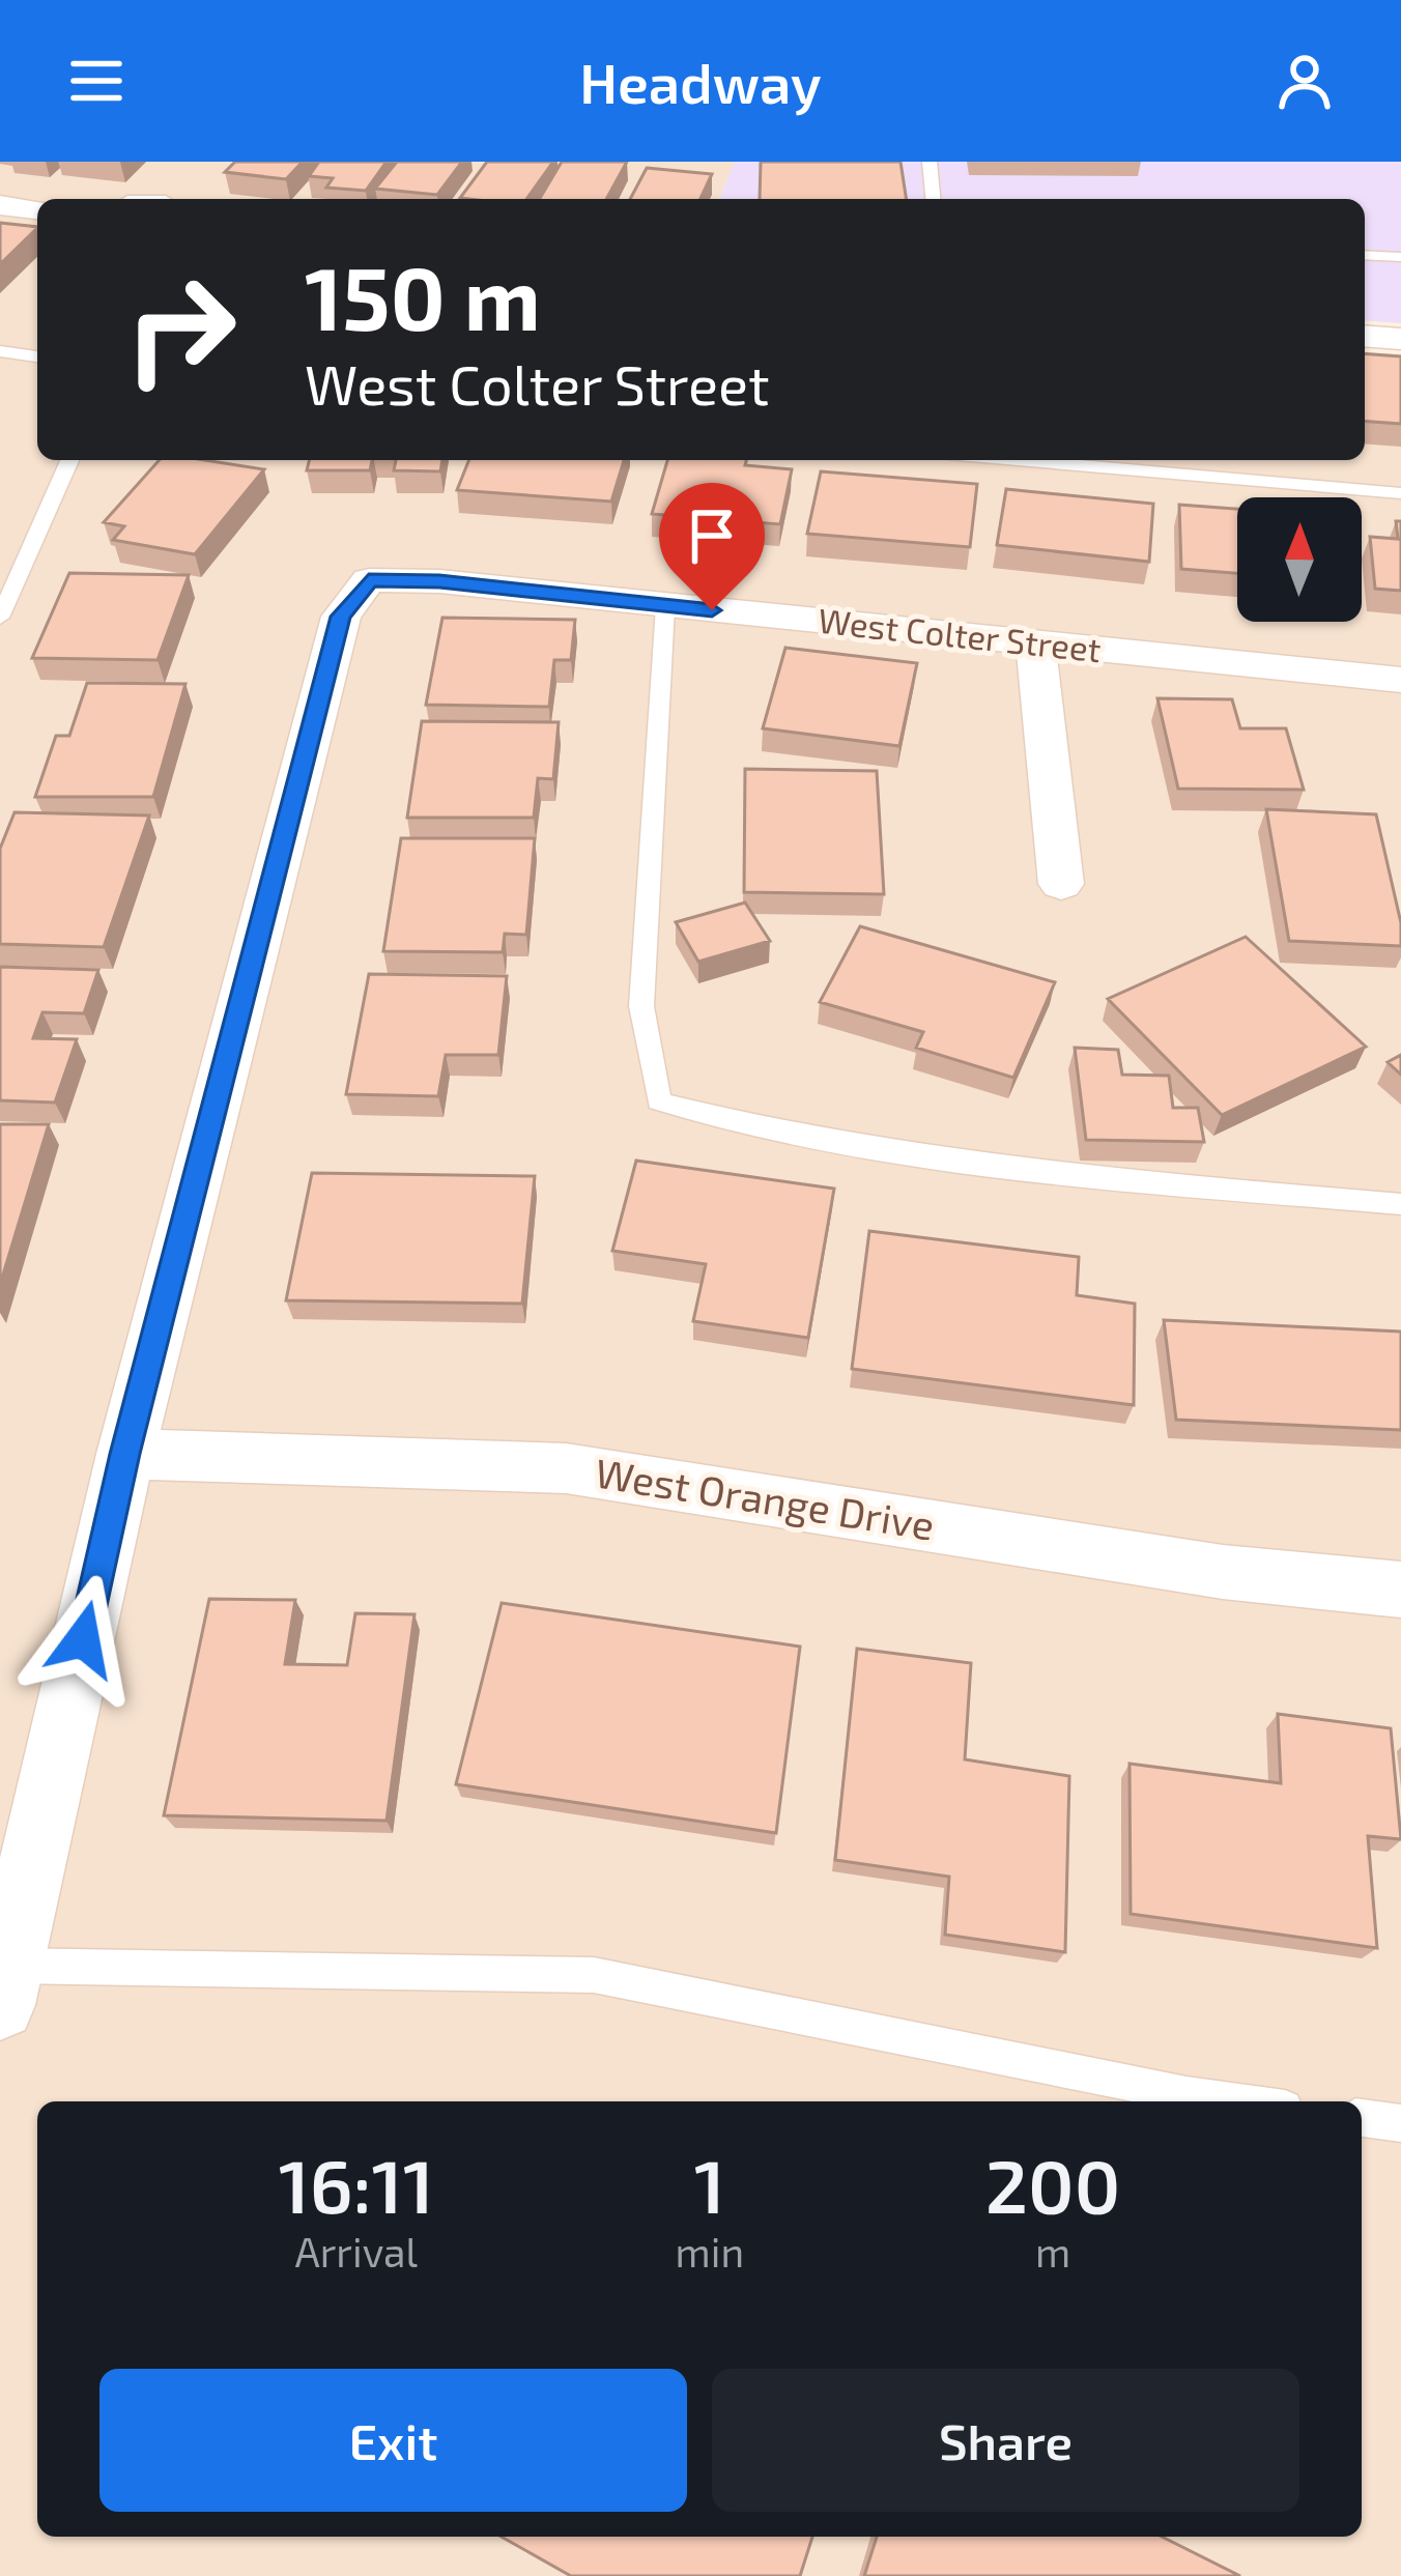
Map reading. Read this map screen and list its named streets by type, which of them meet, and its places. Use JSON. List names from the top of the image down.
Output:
{
  "streets": {
    "street": ["West Colter Street", "West Orange Drive"]
  },
  "crossings": [
    ["West Colter Street", "West Orange Drive"]
  ],
  "north": "top",
  "page": {
    "header": "Headway",
    "turn": ["150 m", "West Colter Street"],
    "eta": [
      "16:11",
      "Arrival",
      "1",
      "min",
      "200",
      "m"
    ],
    "buttons": ["Exit", "Share"]
  }
}
